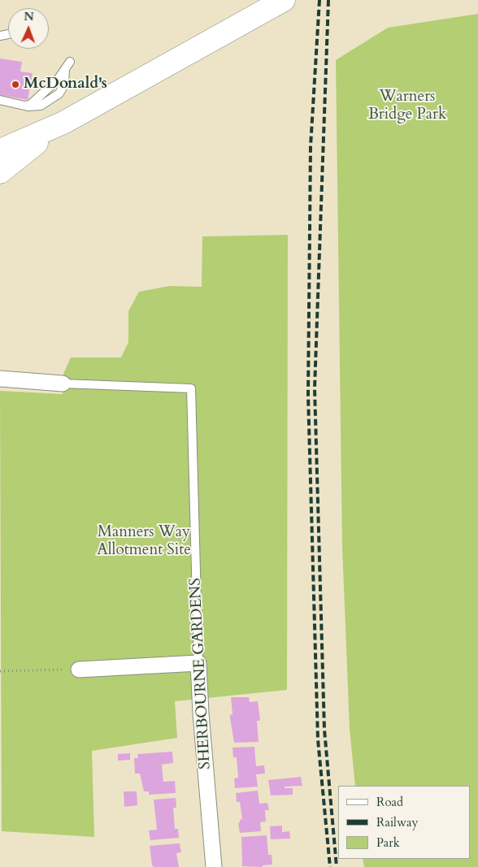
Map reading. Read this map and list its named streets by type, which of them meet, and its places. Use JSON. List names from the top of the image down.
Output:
{
  "streets": {
    "street": ["SHERBOURNE GARDENS"]
  },
  "parks": ["Warners Bridge Park", "Manners Way Allotment Site"],
  "places": ["McDonald's"],
  "legend": ["Road", "Railway", "Park"],
  "north": "top"
}
